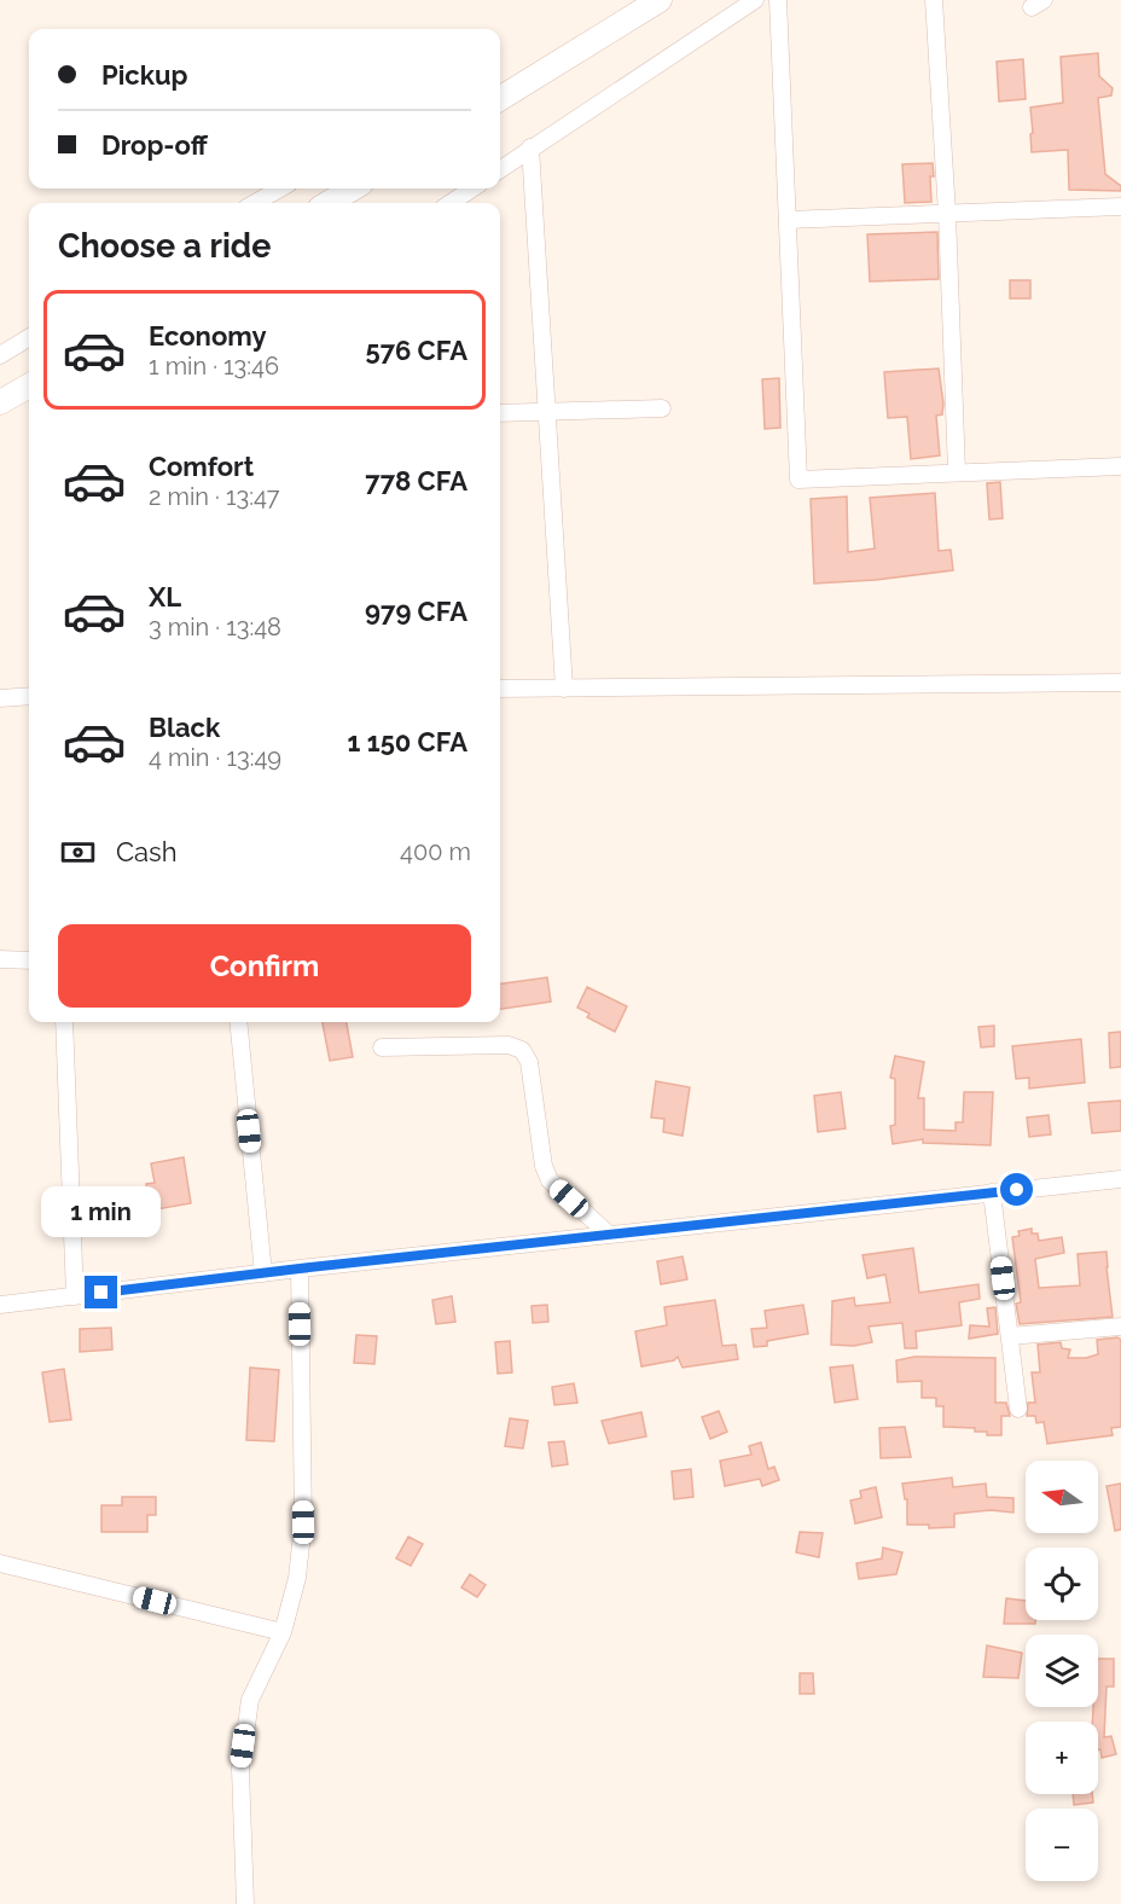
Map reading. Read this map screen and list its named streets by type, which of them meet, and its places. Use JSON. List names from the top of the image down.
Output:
{
  "north": "left",
  "page": {
    "banner": ["Pickup", "Drop-off"],
    "heading": "Choose a ride",
    "list": [
      {
        "name": "Economy",
        "note": "1 min · 13:46",
        "value": "576 CFA"
      },
      {
        "name": "Comfort",
        "note": "2 min · 13:47",
        "value": "778 CFA"
      },
      {
        "name": "XL",
        "note": "3 min · 13:48",
        "value": "979 CFA"
      },
      {
        "name": "Black",
        "note": "4 min · 13:49",
        "value": "1 150 CFA"
      }
    ],
    "pay": ["Cash", "400 m"],
    "buttons": "Confirm",
    "bubble": "1 min",
    "map_buttons": ["+", "−"]
  }
}
